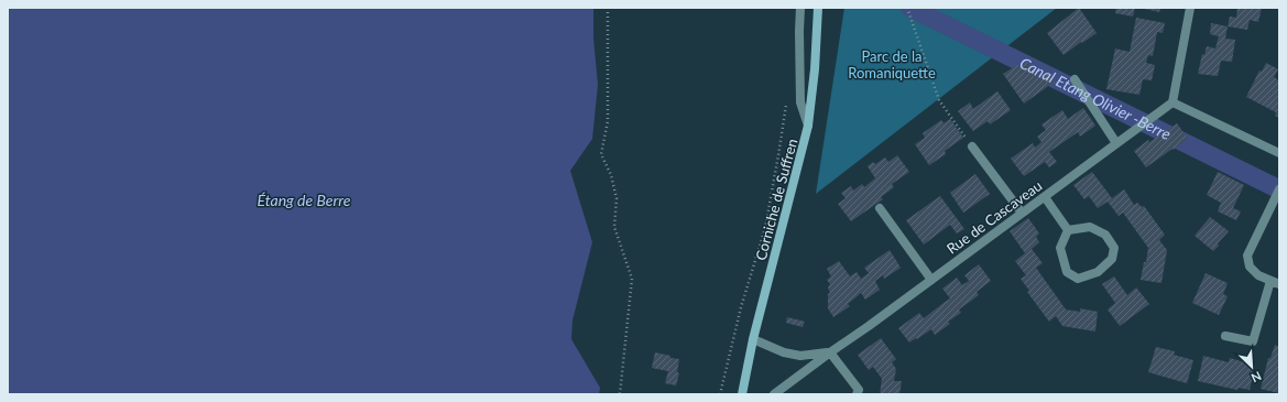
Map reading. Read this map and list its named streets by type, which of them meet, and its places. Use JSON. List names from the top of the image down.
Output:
{
  "streets": {
    "main road": ["Corniche de Suffren"],
    "street": ["Rue de Cascaveau"]
  },
  "crossings": [
    ["Corniche de Suffren", "Rue de Cascaveau"]
  ],
  "water": ["Canal Etang Olivier -Berre", "Étang de Berre"],
  "parks": ["Parc de la Romaniquette"],
  "north": "bottom right"
}
